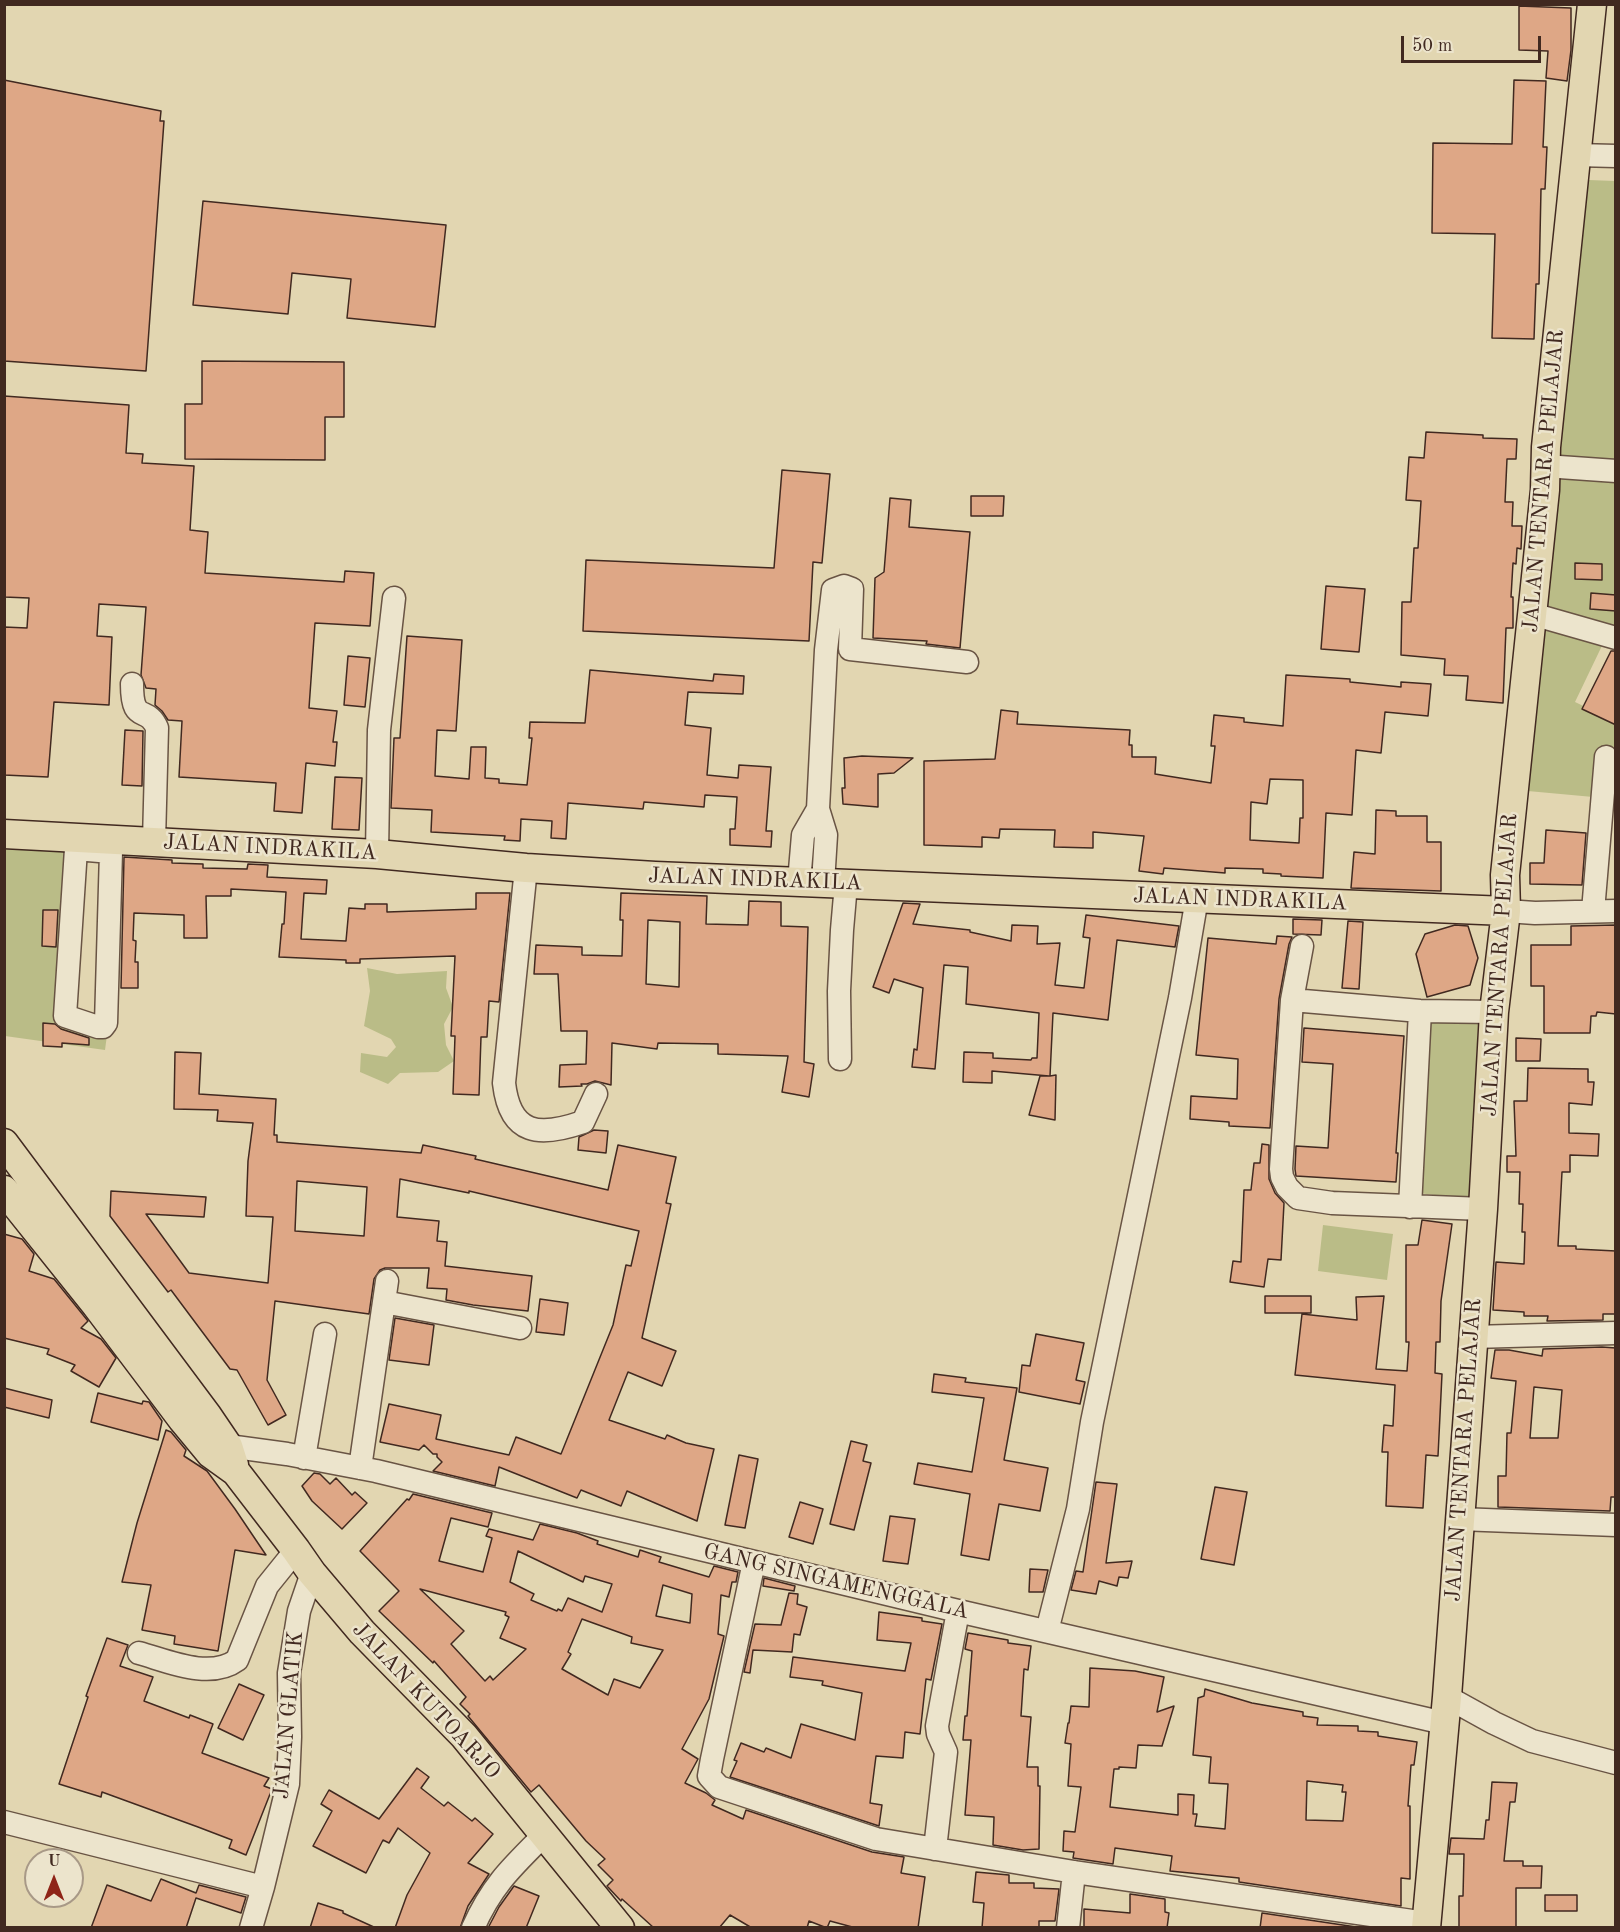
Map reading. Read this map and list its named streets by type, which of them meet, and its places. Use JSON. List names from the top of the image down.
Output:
{
  "streets": {
    "main road": ["JALAN TENTARA PELAJAR", "JALAN INDRAKILA", "JALAN KUTOARJO"],
    "street": ["GANG SINGAMENGGALA", "JALAN GLATIK"]
  },
  "crossings": [
    ["JALAN TENTARA PELAJAR", "JALAN INDRAKILA"],
    ["JALAN TENTARA PELAJAR", "GANG SINGAMENGGALA"],
    ["GANG SINGAMENGGALA", "JALAN KUTOARJO"],
    ["JALAN KUTOARJO", "JALAN GLATIK"]
  ],
  "scale_bar": "50 m",
  "north": "top"
}
